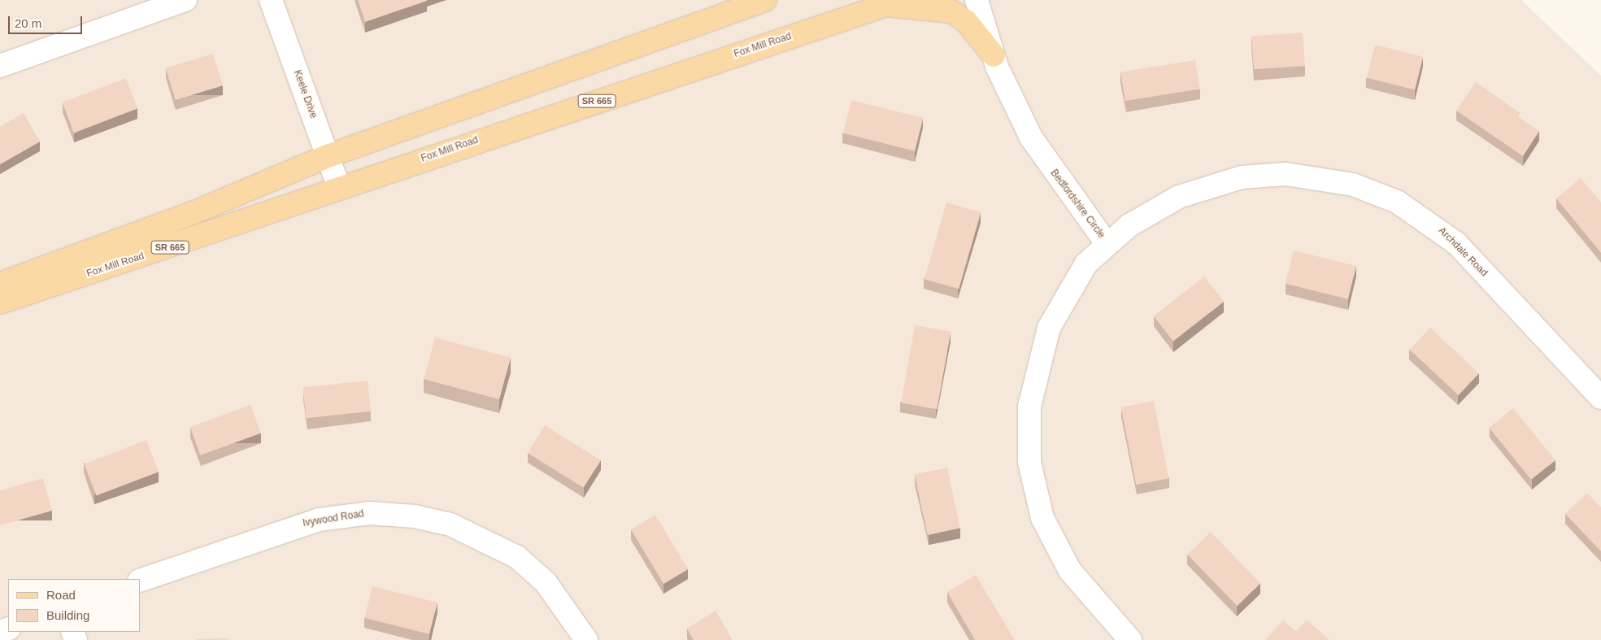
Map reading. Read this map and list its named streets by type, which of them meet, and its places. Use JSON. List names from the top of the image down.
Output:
{
  "streets": {
    "main road": ["Fox Mill Road", "SR 665"],
    "street": [
      "Keele Drive",
      "Bedfordshire Circle",
      "Archdale Road",
      "Ivywood Road"
    ]
  },
  "crossings": [
    ["Fox Mill Road", "Keele Drive"],
    ["Keele Drive", "SR 665"],
    ["Bedfordshire Circle", "Archdale Road"]
  ],
  "legend": ["Road", "Building"],
  "scale_bar": "20 m"
}
